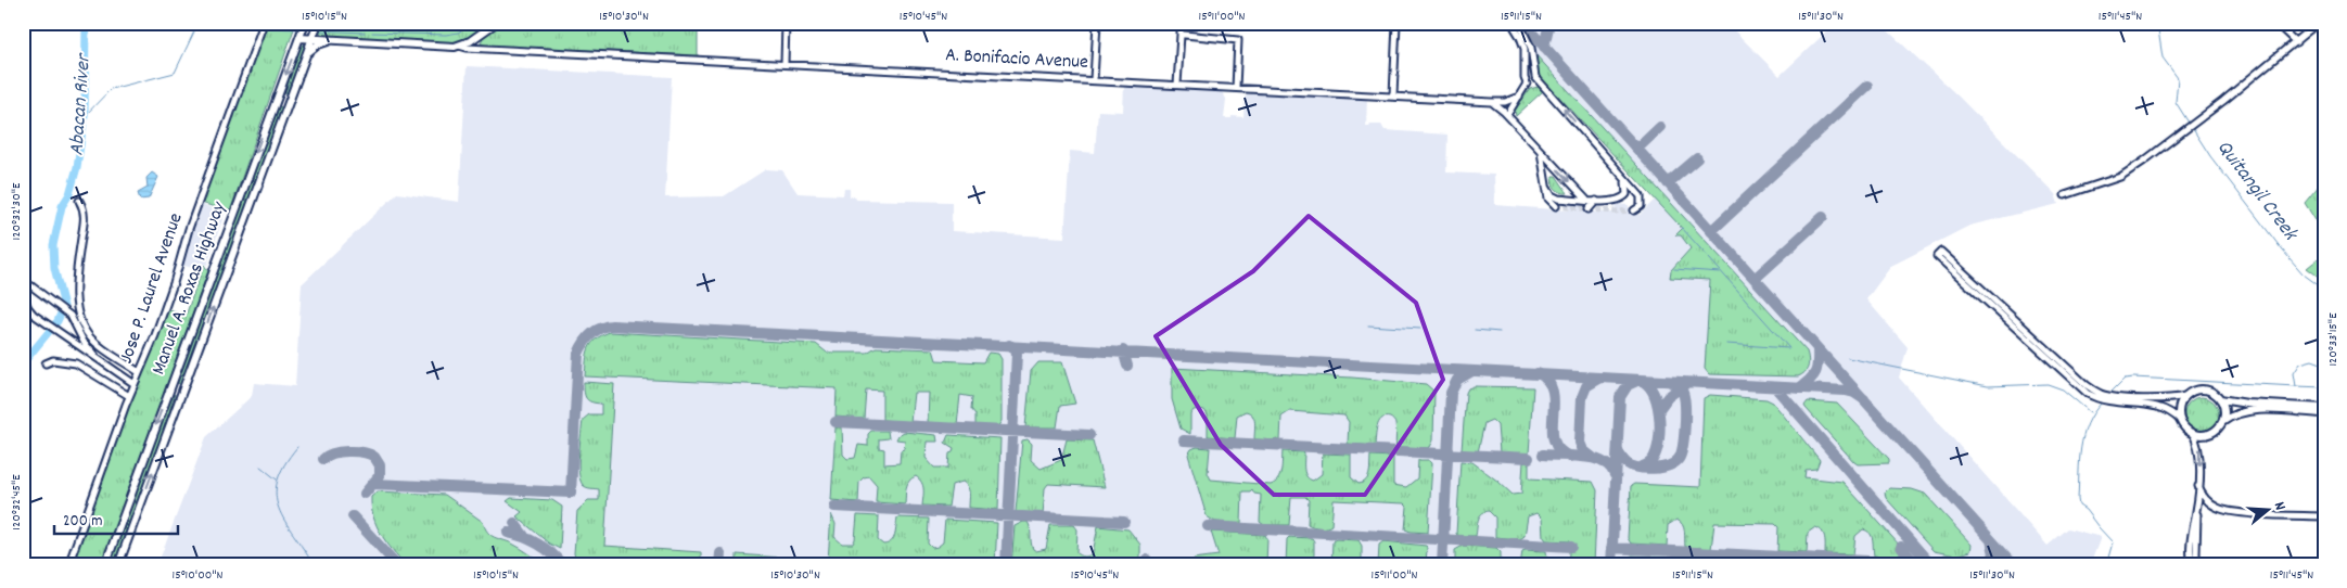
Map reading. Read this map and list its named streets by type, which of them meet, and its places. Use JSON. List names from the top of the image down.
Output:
{
  "streets": {
    "main road": ["A. Bonifacio Avenue", "Manuel A. Roxas Highway"],
    "street": ["Jose P. Laurel Avenue"]
  },
  "crossings": [
    ["A. Bonifacio Avenue", "Manuel A. Roxas Highway"]
  ],
  "water": ["Abacan River", "Quitangil Creek"],
  "scale_bar": "200 m",
  "north": "right",
  "coordinates": [
    "15°10'15\"N",
    "15°10'30\"N",
    "15°10'45\"N",
    "15°11'00\"N",
    "15°11'15\"N",
    "15°11'30\"N",
    "15°11'45\"N",
    "120°32'30\"E",
    "120°33'15\"E",
    "120°32'45\"E",
    "15°10'00\"N"
  ]
}
